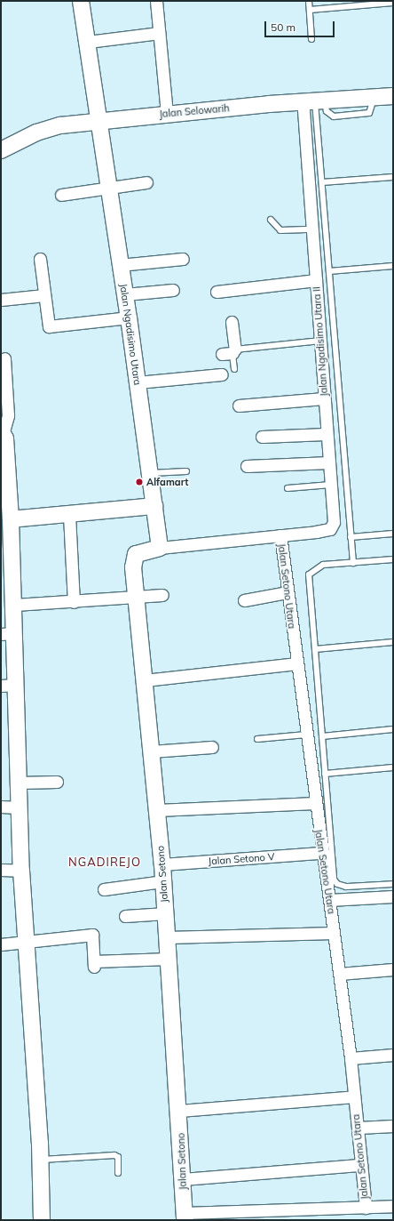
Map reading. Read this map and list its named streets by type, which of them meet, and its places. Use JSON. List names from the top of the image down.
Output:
{
  "streets": {
    "street": [
      "Jalan Selowarih",
      "Jalan Ngadisimo Utara",
      "Jalan Ngadisimo Utara II",
      "Jalan Setono Utara",
      "Jalan Setono V",
      "Jalan Setono"
    ]
  },
  "crossings": [
    ["Jalan Selowarih", "Jalan Ngadisimo Utara"],
    ["Jalan Selowarih", "Jalan Ngadisimo Utara II"],
    ["Jalan Ngadisimo Utara", "Jalan Setono"],
    ["Jalan Ngadisimo Utara II", "Jalan Setono Utara"],
    ["Jalan Setono Utara", "Jalan Setono V"],
    ["Jalan Setono V", "Jalan Setono"]
  ],
  "districts": ["NGADIREJO"],
  "places": ["Alfamart"],
  "scale_bar": "50 m"
}
